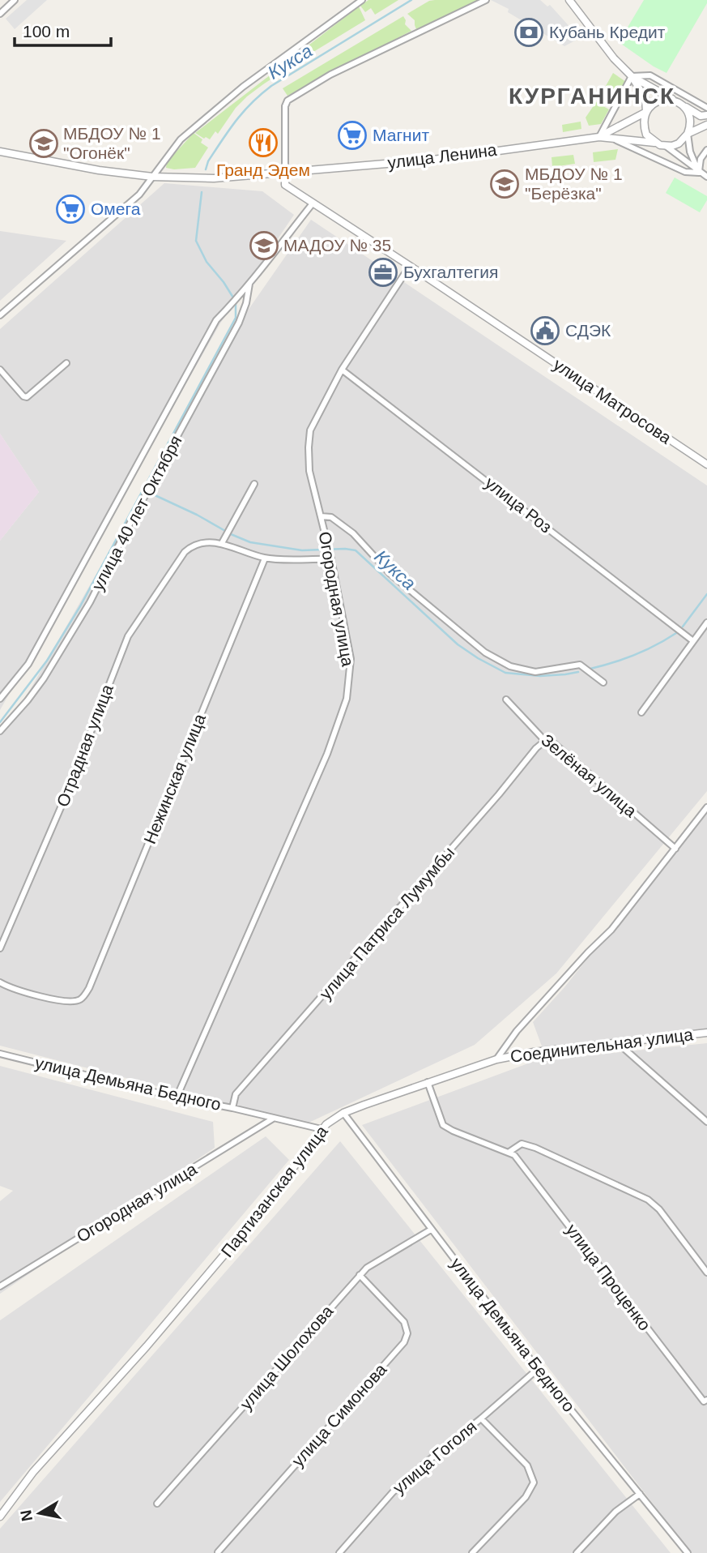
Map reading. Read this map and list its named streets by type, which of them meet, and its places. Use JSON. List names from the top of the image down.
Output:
{
  "streets": {
    "street": [
      "улица Ленина",
      "улица Матросова",
      "улица Роз",
      "улица 40 лет Октября",
      "Огородная улица",
      "Отрадная улица",
      "Зелёная улица",
      "Нежинская улица",
      "улица Патриса Лумумбы",
      "Соединительная улица",
      "улица Демьяна Бедного",
      "Партизанская улица",
      "улица Проценко",
      "улица Шолохова",
      "улица Симонова",
      "улица Гоголя"
    ]
  },
  "crossings": [
    ["улица Ленина", "улица Матросова"],
    ["улица Матросова", "улица 40 лет Октября"],
    ["улица Матросова", "Огородная улица"],
    ["улица Роз", "Огородная улица"],
    ["Огородная улица", "улица Демьяна Бедного"],
    ["Зелёная улица", "улица Патриса Лумумбы"],
    ["улица Патриса Лумумбы", "улица Демьяна Бедного"],
    ["Соединительная улица", "Партизанская улица"],
    ["улица Демьяна Бедного", "Партизанская улица"],
    ["улица Демьяна Бедного", "улица Шолохова"],
    ["улица Демьяна Бедного", "улица Гоголя"],
    ["улица Шолохова", "улица Симонова"]
  ],
  "districts": ["КУРГАНИНСК"],
  "water": ["Кукса"],
  "places": {
    "bank": ["Кубань Кредит"],
    "supermarket": ["Магнит", "Омега"],
    "restaurant": ["Гранд Эдем"],
    "school or university": ["МБДОУ № 1 \"Огонёк\"", "МБДОУ № 1 \"Берёзка\"", "МАДОУ № 35"],
    "office": ["Бухгалтегия"],
    "public building": ["СДЭК"]
  },
  "scale_bar": "100 m",
  "north": "left"
}
